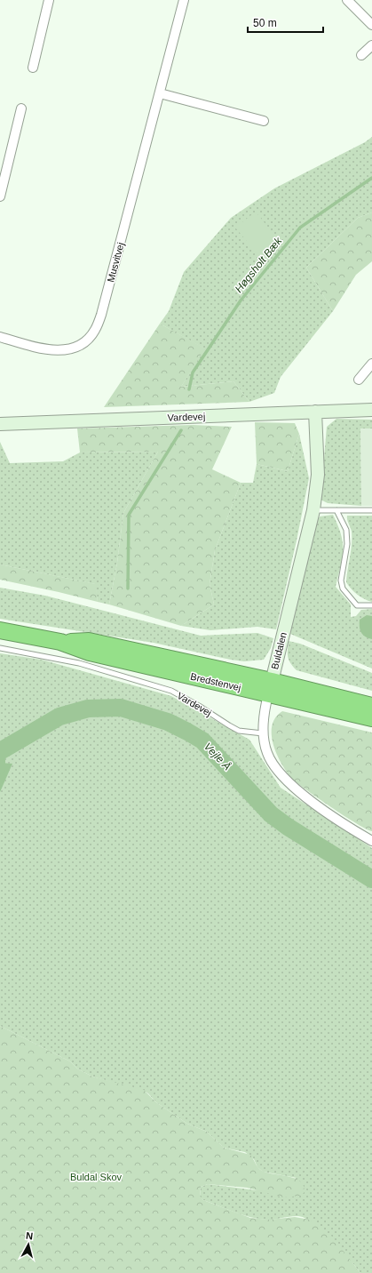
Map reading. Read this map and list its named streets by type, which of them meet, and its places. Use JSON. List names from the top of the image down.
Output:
{
  "streets": {
    "highway": ["Bredstenvej"],
    "street": ["Musvitvej", "Vardevej", "Buldalen"]
  },
  "crossings": [
    ["Vardevej", "Buldalen"],
    ["Buldalen", "Bredstenvej"]
  ],
  "water": ["Høgsholt Bæk", "Vejle Å"],
  "parks": ["Buldal Skov"],
  "scale_bar": "50 m",
  "north": "top"
}
